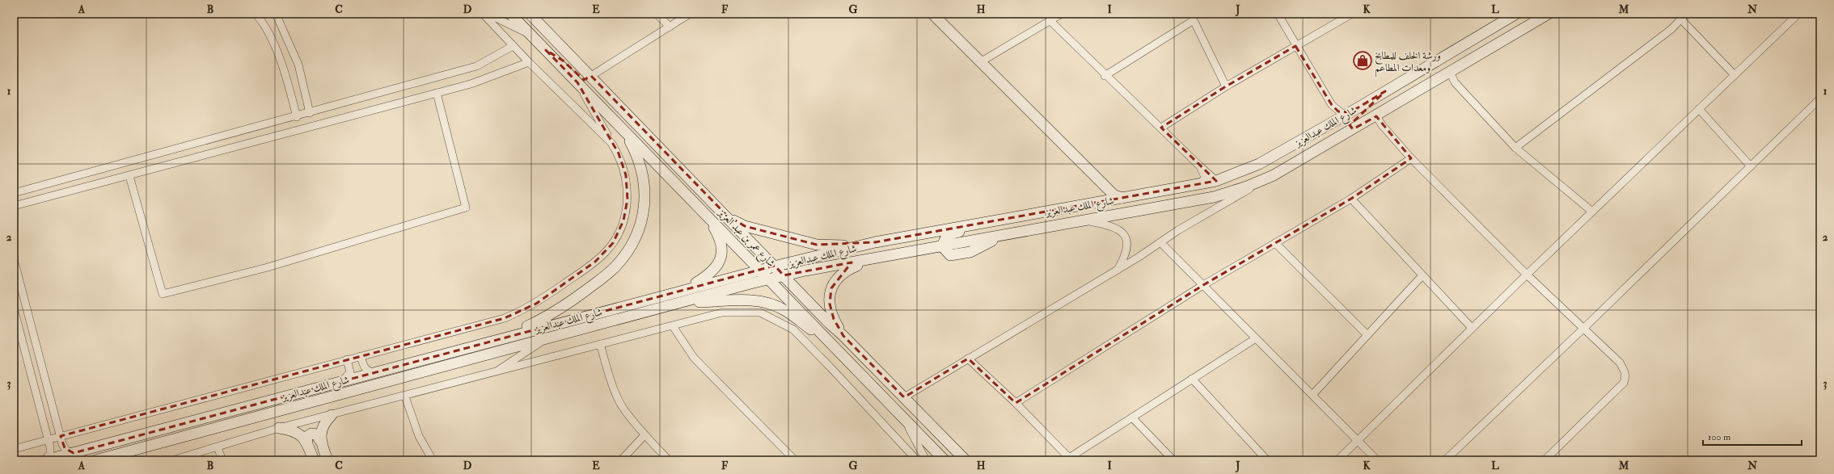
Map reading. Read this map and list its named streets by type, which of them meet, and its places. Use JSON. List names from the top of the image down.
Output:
{
  "streets": {
    "street": ["شارع الملك عبدالعزيز", "شارع عمر بن عبد العزيز"]
  },
  "crossings": [
    ["شارع الملك عبدالعزيز", "شارع عمر بن عبد العزيز"]
  ],
  "places": {
    "shop": ["ورشة الخلف للمطابخ ومعدات المطاعم"]
  },
  "scale_bar": "100 m",
  "grid": {
    "columns": [
      "A",
      "B",
      "C",
      "D",
      "E",
      "F",
      "G",
      "H",
      "I",
      "J",
      "K",
      "L",
      "M",
      "N"
    ],
    "rows": ["1", "2", "3"]
  }
}
